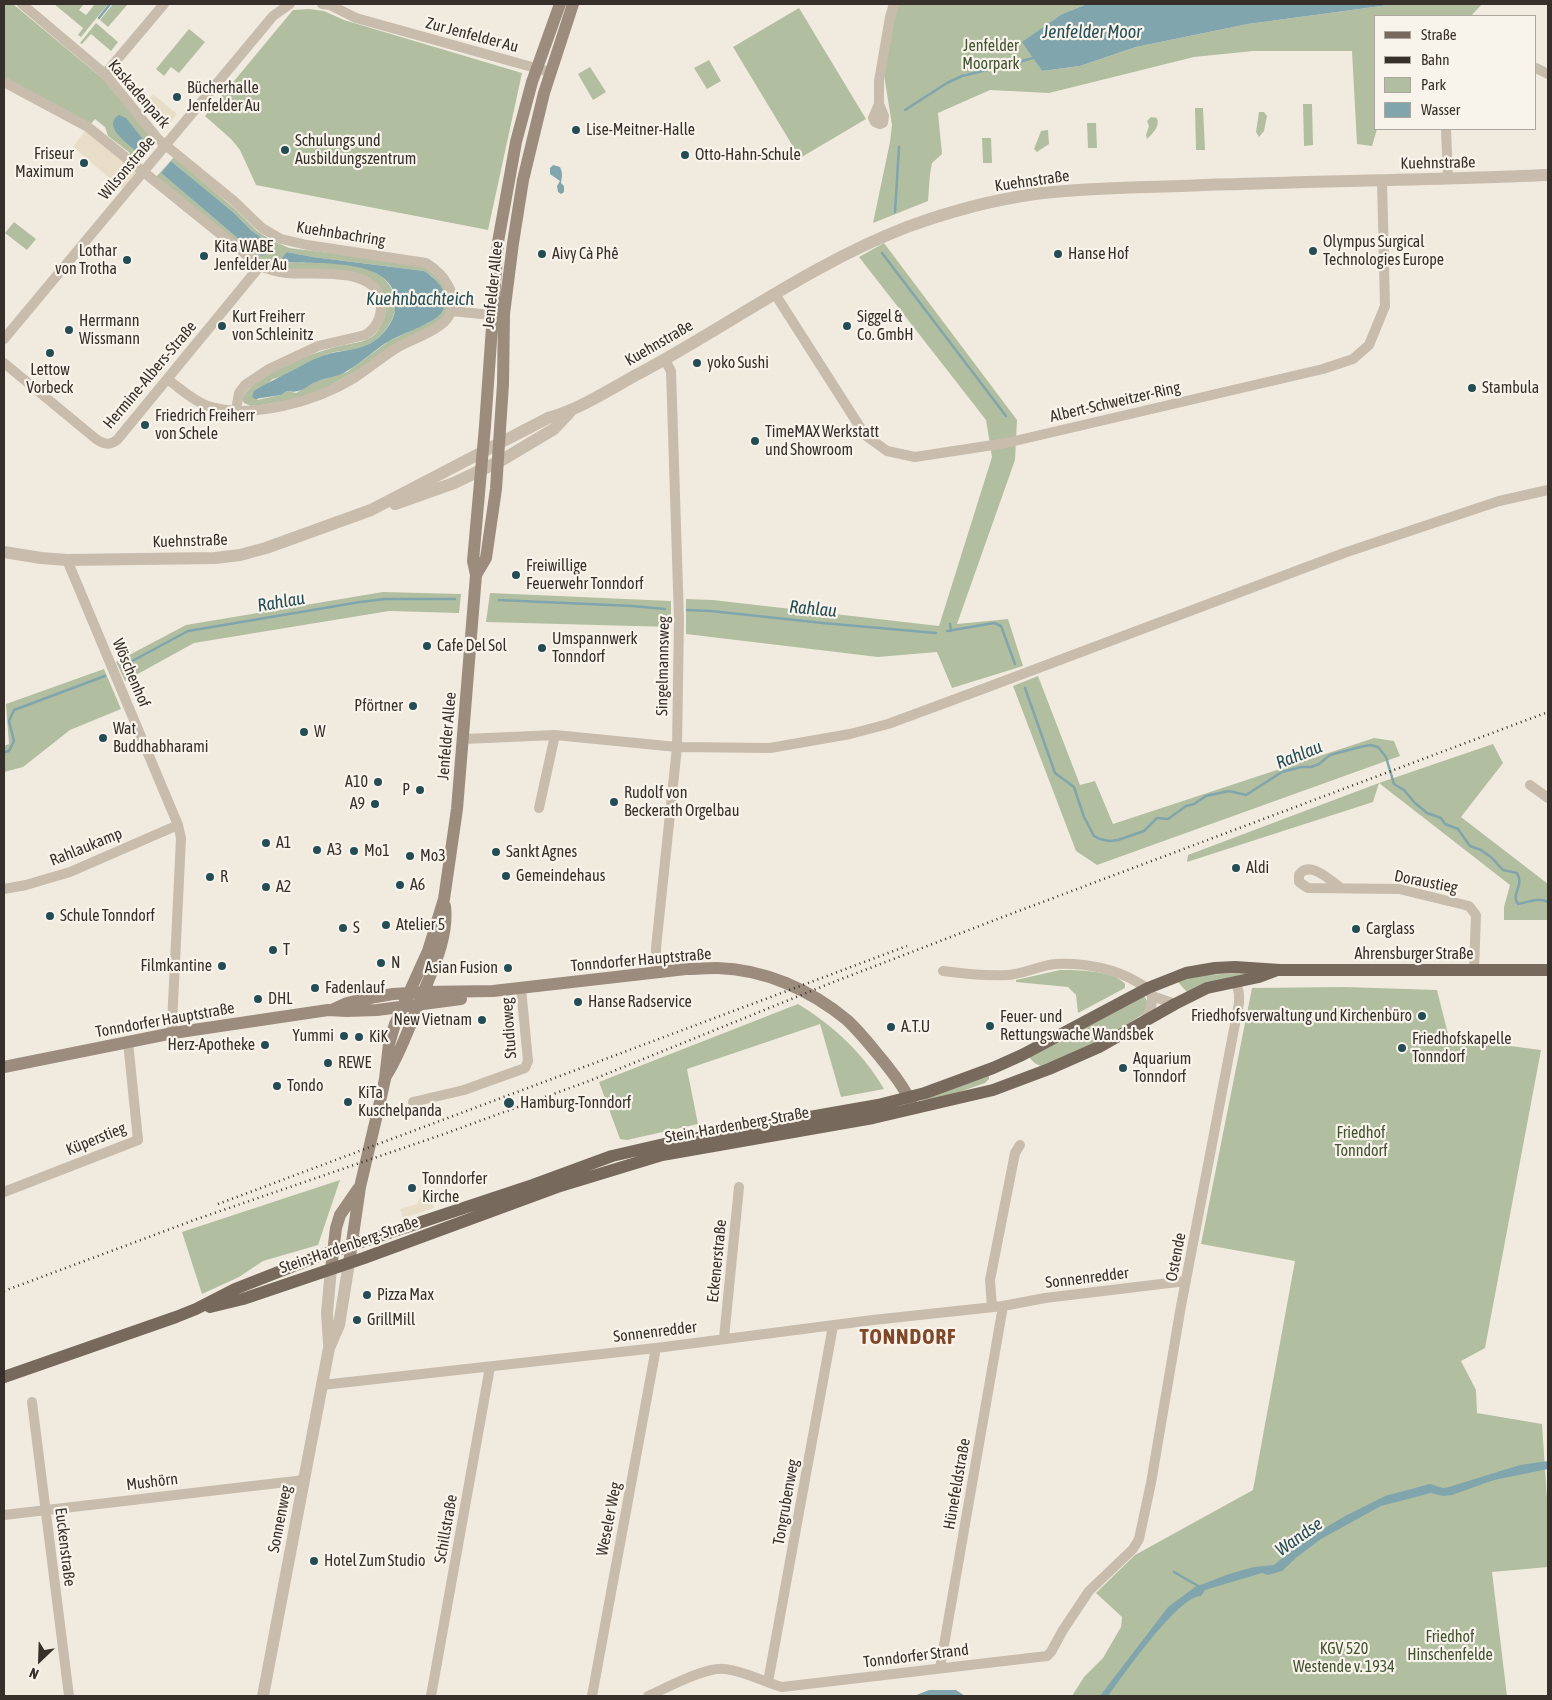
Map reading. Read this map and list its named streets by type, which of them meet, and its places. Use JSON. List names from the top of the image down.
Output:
{
  "streets": {
    "main road": [
      "Jenfelder Allee",
      "Ahrensburger Straße",
      "Tonndorfer Hauptstraße",
      "Stein-Hardenberg-Straße",
      "Sonnenweg"
    ],
    "street": [
      "Zur Jenfelder Au",
      "Kaskadenpark",
      "Kuehnstraße",
      "Wilsonstraße",
      "Kuehnbachring",
      "Hermine-Albers-Straße",
      "Albert-Schweitzer-Ring",
      "Singelmannsweg",
      "Wöschenhof",
      "Rahlaukamp",
      "Doraustieg",
      "Studioweg",
      "Küperstieg",
      "Ostende",
      "Eckenerstraße",
      "Sonnenredder",
      "Mushörn",
      "Hünefeldstraße",
      "Tongrubenweg",
      "Weseler Weg",
      "Schillstraße",
      "Euckenstraße",
      "Tonndorfer Strand"
    ]
  },
  "crossings": [
    ["Zur Jenfelder Au", "Jenfelder Allee"],
    ["Kaskadenpark", "Wilsonstraße"],
    ["Kaskadenpark", "Kuehnbachring"],
    ["Kuehnstraße", "Jenfelder Allee"],
    ["Kuehnstraße", "Albert-Schweitzer-Ring"],
    ["Kuehnstraße", "Singelmannsweg"],
    ["Kuehnstraße", "Wöschenhof"],
    ["Wilsonstraße", "Kuehnbachring"],
    ["Jenfelder Allee", "Tonndorfer Hauptstraße"],
    ["Jenfelder Allee", "Sonnenweg"],
    ["Singelmannsweg", "Tonndorfer Hauptstraße"],
    ["Wöschenhof", "Rahlaukamp"],
    ["Wöschenhof", "Tonndorfer Hauptstraße"],
    ["Doraustieg", "Ahrensburger Straße"],
    ["Ahrensburger Straße", "Stein-Hardenberg-Straße"],
    ["Tonndorfer Hauptstraße", "Studioweg"],
    ["Tonndorfer Hauptstraße", "Stein-Hardenberg-Straße"],
    ["Tonndorfer Hauptstraße", "Küperstieg"],
    ["Tonndorfer Hauptstraße", "Sonnenweg"],
    ["Stein-Hardenberg-Straße", "Ostende"],
    ["Stein-Hardenberg-Straße", "Sonnenweg"],
    ["Ostende", "Sonnenredder"],
    ["Ostende", "Tonndorfer Strand"],
    ["Eckenerstraße", "Sonnenredder"],
    ["Sonnenredder", "Hünefeldstraße"],
    ["Sonnenredder", "Tongrubenweg"],
    ["Sonnenredder", "Sonnenweg"],
    ["Sonnenredder", "Weseler Weg"],
    ["Sonnenredder", "Schillstraße"],
    ["Mushörn", "Sonnenweg"],
    ["Mushörn", "Euckenstraße"],
    ["Hünefeldstraße", "Tonndorfer Strand"],
    ["Tongrubenweg", "Tonndorfer Strand"]
  ],
  "districts": ["TONNDORF"],
  "water": [
    "Jenfelder Moor",
    "Kuehnbachteich",
    "Rahlau",
    "Wandse"
  ],
  "parks": [
    "Jenfelder Moorpark",
    "Friedhof Tonndorf",
    "Friedhof Hinschenfelde",
    "KGV 520 Westende v. 1934"
  ],
  "places": [
    "Bücherhalle Jenfelder Au",
    "Lise-Meitner-Halle",
    "Schulungs und Ausbildungszentrum",
    "Otto-Hahn-Schule",
    "Friseur Maximum",
    "Olympus Surgical Technologies Europe",
    "Aivy Cà Phê",
    "Hanse Hof",
    "Kita WABE Jenfelder Au",
    "Lothar von Trotha",
    "Kurt Freiherr von Schleinitz",
    "Siggel & Co. GmbH",
    "Herrmann Wissmann",
    "Lettow Vorbeck",
    "yoko Sushi",
    "Stambula",
    "Friedrich Freiherr von Schele",
    "TimeMAX Werkstatt und Showroom",
    "Freiwillige Feuerwehr Tonndorf",
    "Cafe Del Sol",
    "Umspannwerk Tonndorf",
    "Pförtner",
    "W",
    "Wat Buddhabharami",
    "A10",
    "P",
    "Rudolf von Beckerath Orgelbau",
    "A9",
    "A1",
    "A3",
    "Mo1",
    "Sankt Agnes",
    "Mo3",
    "Aldi",
    "Gemeindehaus",
    "R",
    "A6",
    "A2",
    "Schule Tonndorf",
    "Atelier 5",
    "S",
    "Carglass",
    "T",
    "N",
    "Filmkantine",
    "Asian Fusion",
    "Fadenlauf",
    "DHL",
    "Hanse Radservice",
    "Friedhofsverwaltung und Kirchenbüro",
    "New Vietnam",
    "Feuer- und Rettungswache Wandsbek",
    "A.T.U",
    "Yummi",
    "KiK",
    "Herz-Apotheke",
    "Friedhofskapelle Tonndorf",
    "REWE",
    "Aquarium Tonndorf",
    "Tondo",
    "KiTa Kuschelpanda",
    "Hamburg-Tonndorf",
    "Tonndorfer Kirche",
    "Pizza Max",
    "GrillMill",
    "Hotel Zum Studio"
  ],
  "legend": [
    "Straße",
    "Bahn",
    "Park",
    "Wasser"
  ],
  "north": "bottom left"
}
